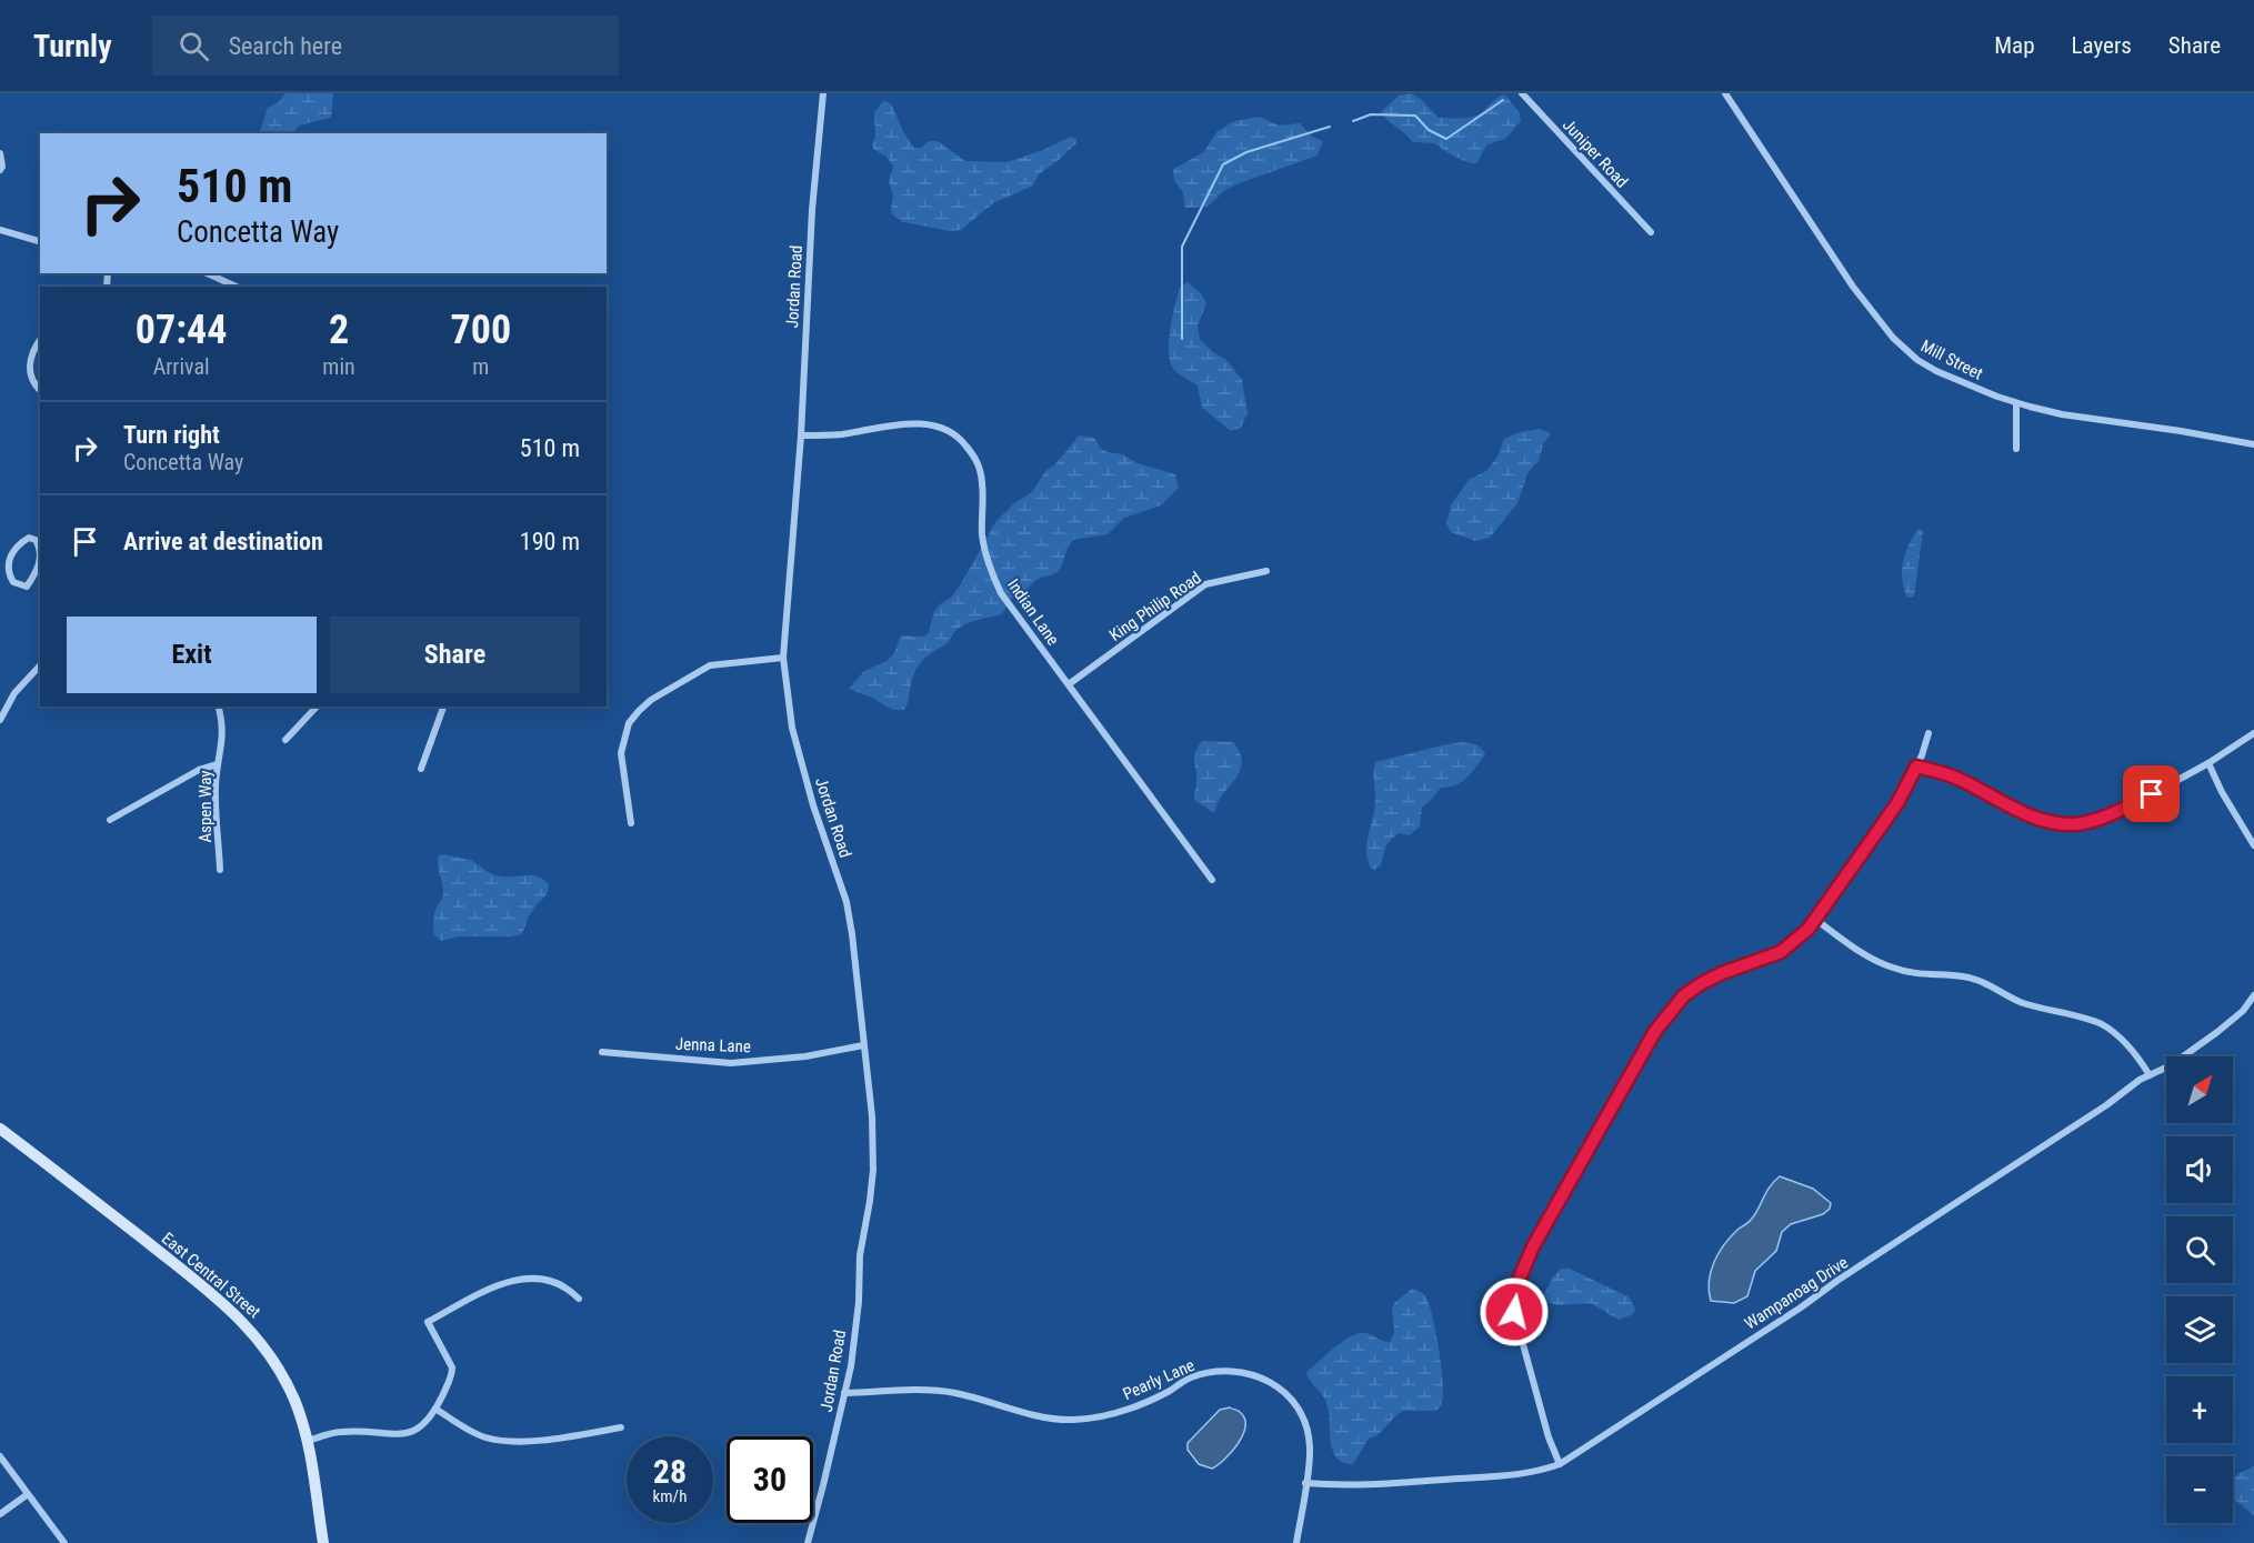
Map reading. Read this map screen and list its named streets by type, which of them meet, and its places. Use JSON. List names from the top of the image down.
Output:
{
  "streets": {
    "main road": ["East Central Street"],
    "street": [
      "Juniper Road",
      "Jordan Road",
      "Mill Street",
      "King Philip Road",
      "Indian Lane",
      "Aspen Way",
      "Jenna Lane",
      "Wampanoag Drive",
      "Pearly Lane"
    ]
  },
  "crossings": [
    ["Jordan Road", "Indian Lane"],
    ["Jordan Road", "Jenna Lane"],
    ["Jordan Road", "Pearly Lane"],
    ["King Philip Road", "Indian Lane"],
    ["Wampanoag Drive", "Pearly Lane"]
  ],
  "north": "top right",
  "page": {
    "header": "Turnly",
    "search": "Search here",
    "nav": ["Map", "Layers", "Share"],
    "turn": ["510 m", "Concetta Way"],
    "eta": [
      "07:44",
      "Arrival",
      "2",
      "min",
      "700",
      "m"
    ],
    "list": [
      {
        "name": "Turn right",
        "note": "Concetta Way",
        "value": "510 m"
      },
      {
        "name": "Arrive at destination",
        "value": "190 m"
      }
    ],
    "buttons": ["Exit", "Share"],
    "map_buttons": ["+", "−"],
    "speed": "28 km/h",
    "limit": "30"
  }
}
